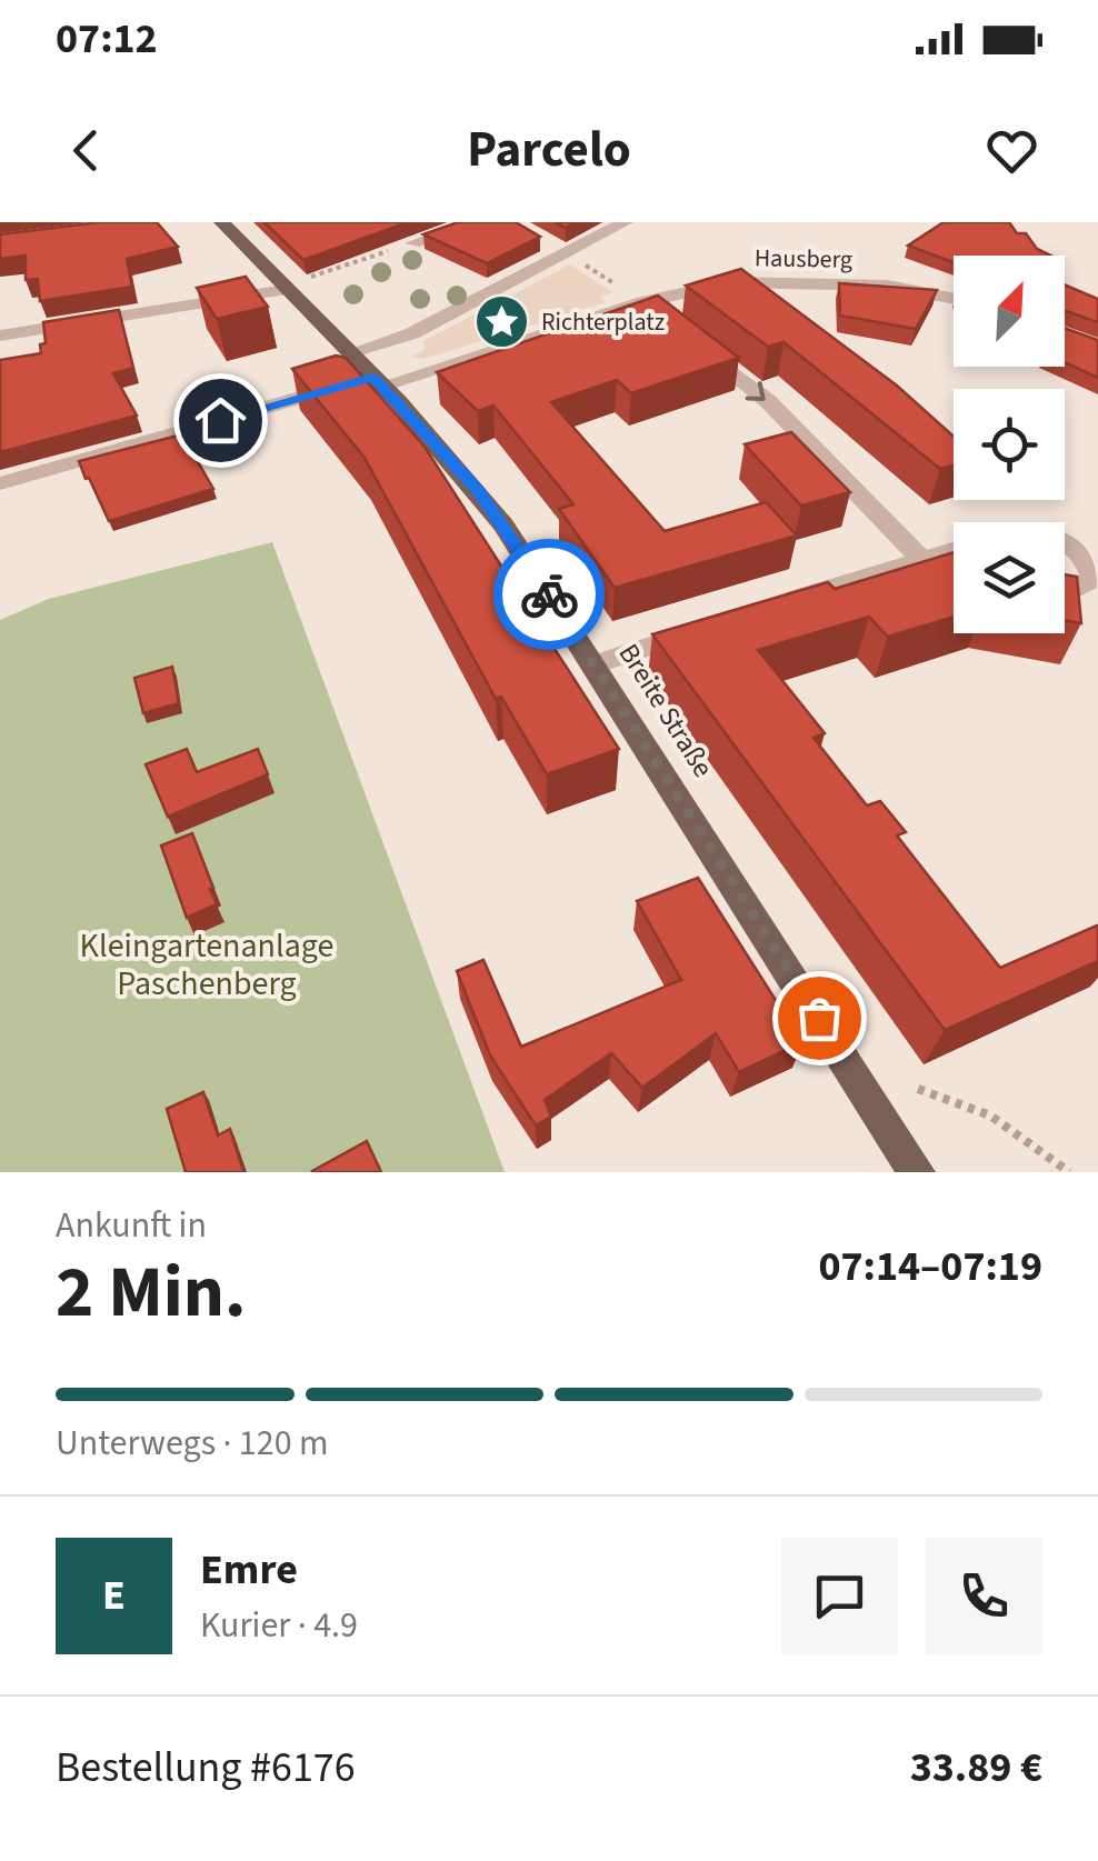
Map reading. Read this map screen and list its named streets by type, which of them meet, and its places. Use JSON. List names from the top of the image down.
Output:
{
  "streets": {
    "main road": ["Breite Straße"],
    "street": ["Hausberg"]
  },
  "crossings": [
    ["Hausberg", "Breite Straße"]
  ],
  "parks": ["Kleingartenanlage Paschenberg"],
  "places": {
    "place": ["Richterplatz"]
  },
  "north": "top right",
  "page": {
    "status": "07:12",
    "header": "Parcelo",
    "heading": ["2 Min.", "Ankunft in", "07:14–07:19"],
    "panel": [
      "Emre",
      "Kurier · 4.9",
      "Bestellung #6176",
      "33.89 €"
    ],
    "bar": "Unterwegs · 120 m",
    "round": "E"
  }
}
